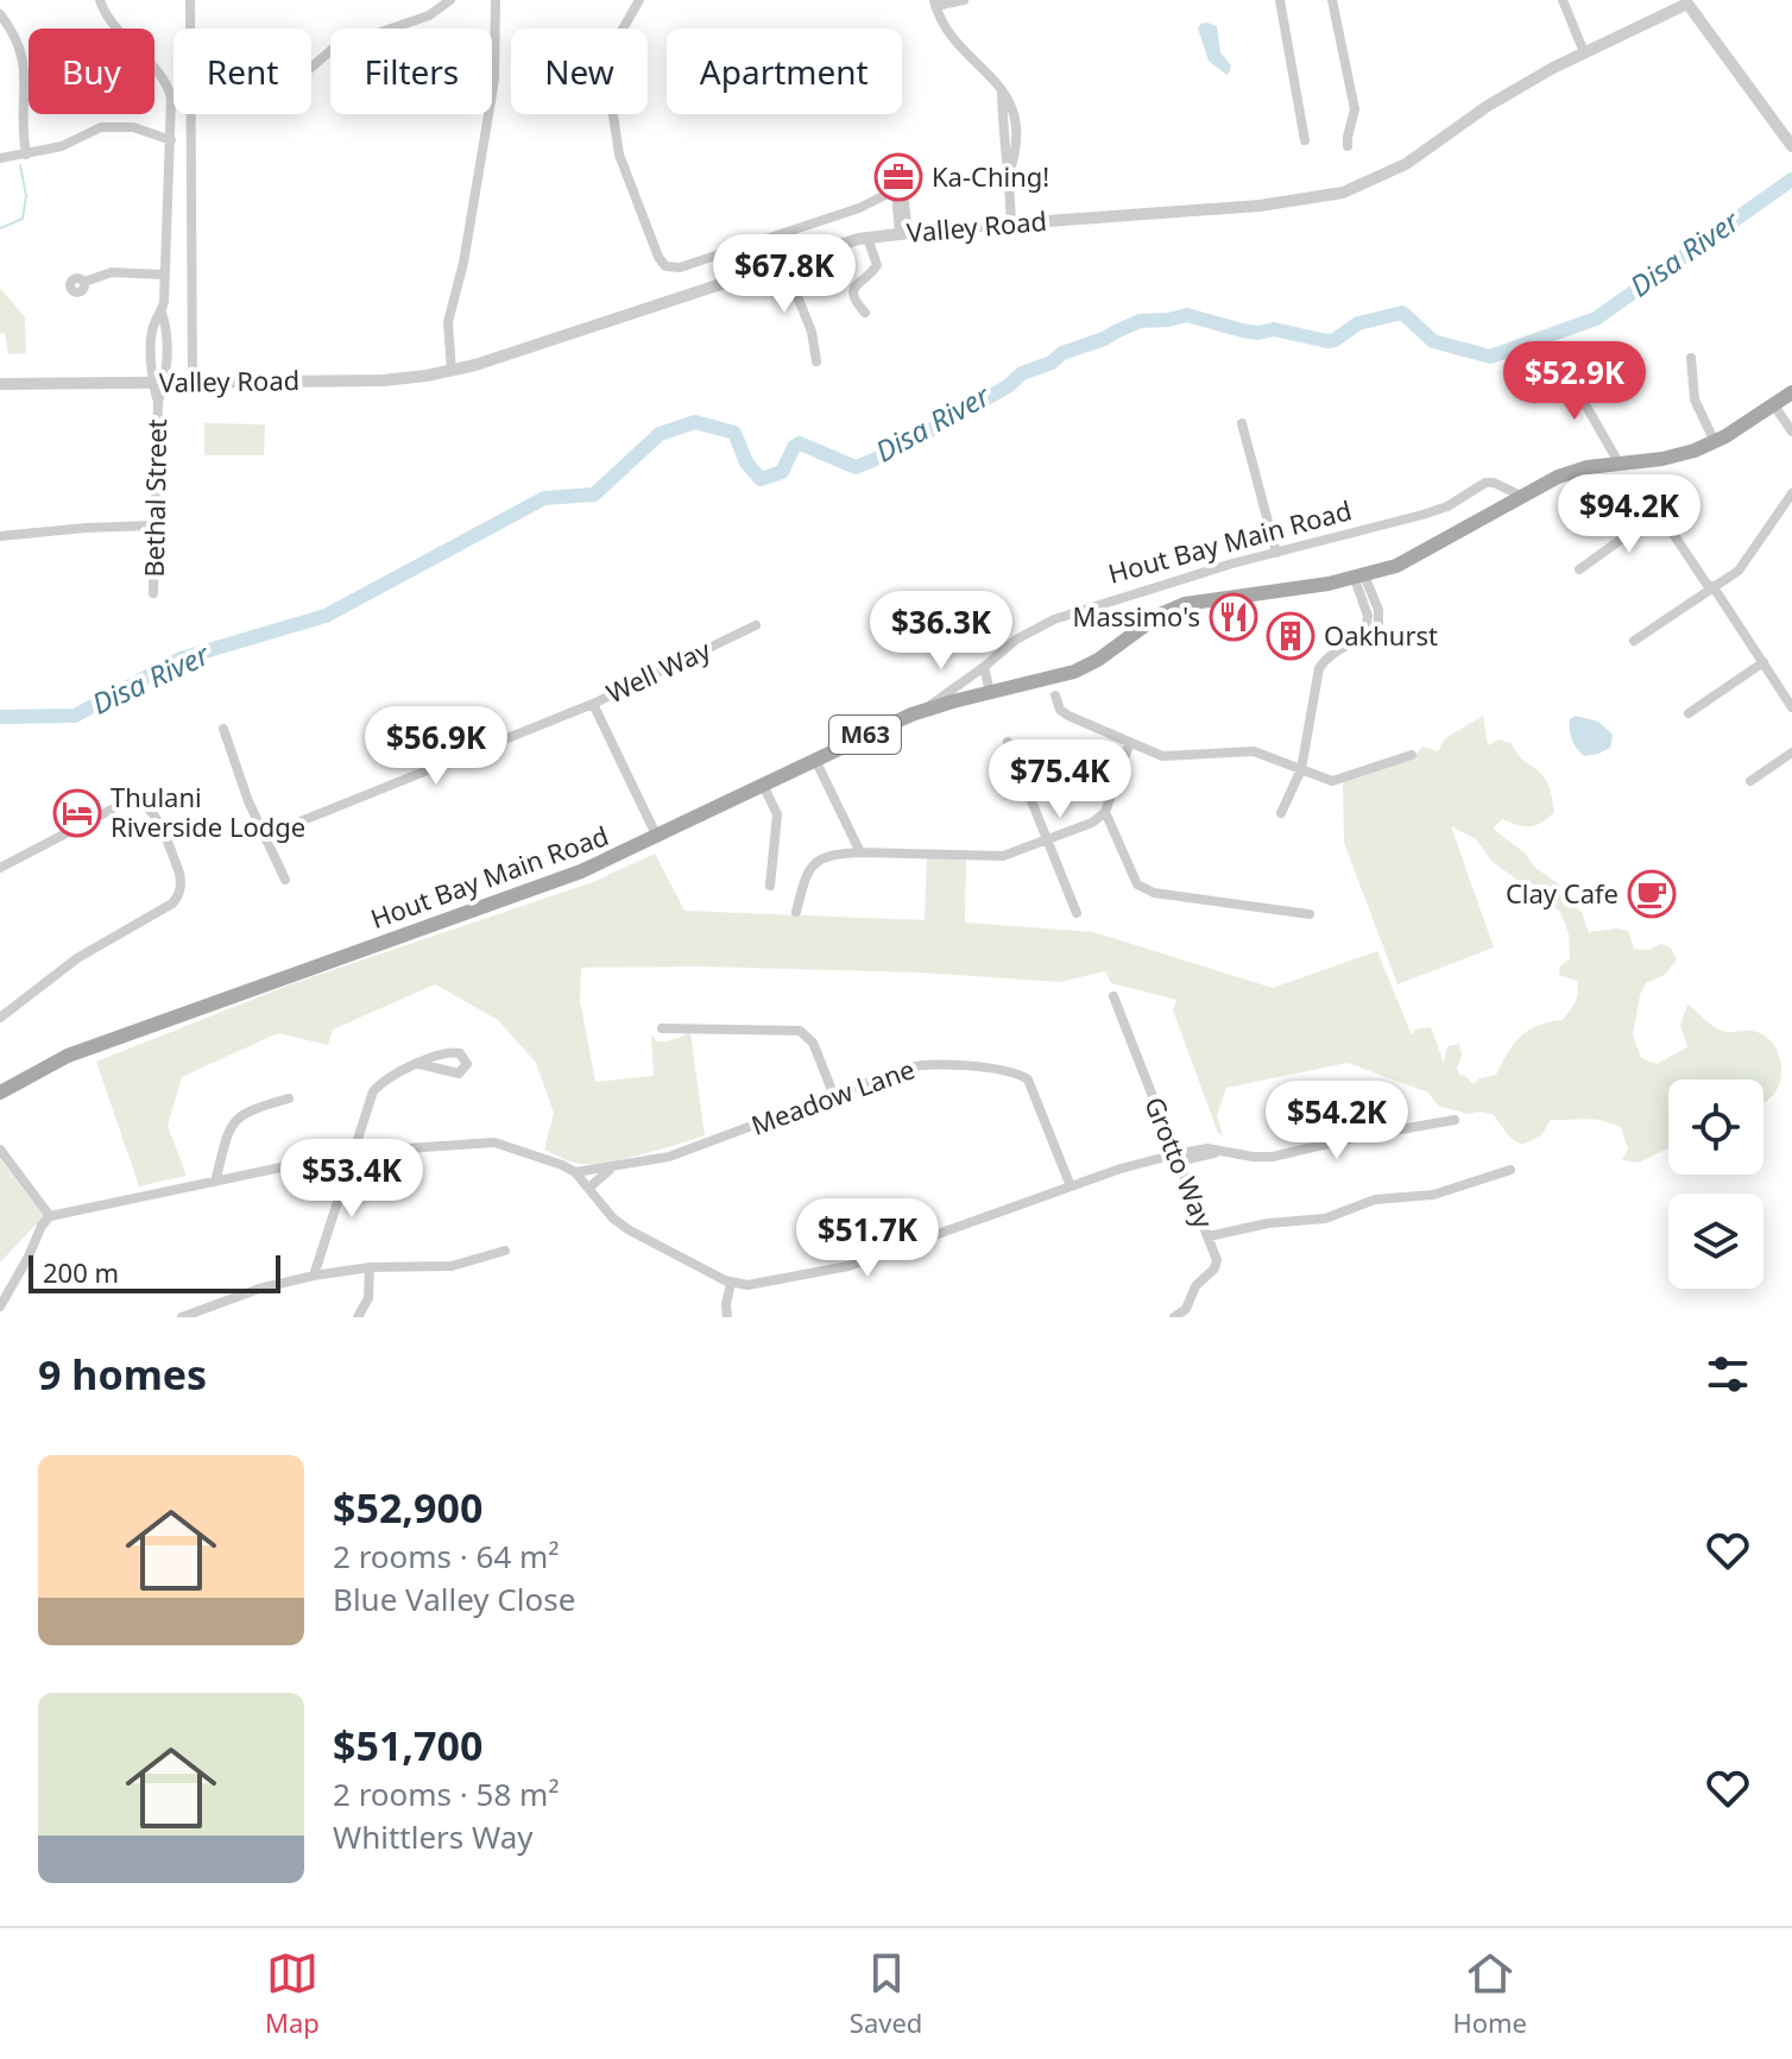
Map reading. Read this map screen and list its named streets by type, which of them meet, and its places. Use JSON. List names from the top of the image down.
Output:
{
  "streets": {
    "main road": ["Hout Bay Main Road", "M63"],
    "street": [
      "Valley Road",
      "Bethal Street",
      "Well Way",
      "Meadow Lane",
      "Grotto Way"
    ]
  },
  "crossings": [
    ["Valley Road", "Bethal Street"],
    ["Hout Bay Main Road", "Well Way"]
  ],
  "water": ["Disa River"],
  "places": {
    "office": ["Ka-Ching!"],
    "restaurant": ["Massimo's"],
    "building": ["Oakhurst"],
    "hotel": ["Thulani Riverside Lodge"],
    "cafe": ["Clay Cafe"]
  },
  "scale_bar": "200 m",
  "page": {
    "chip": [
      "Buy",
      "Rent",
      "Filters",
      "New",
      "Apartment"
    ],
    "price": [
      "$67.8K",
      "$52.9K",
      "$94.2K",
      "$36.3K",
      "$56.9K",
      "$75.4K",
      "$54.2K",
      "$53.4K",
      "$51.7K"
    ],
    "scale": "200 m",
    "heading": "9 homes",
    "list": [
      {
        "name": "$52,900",
        "note": "2 rooms · 64 m² · Blue Valley Close"
      },
      {
        "name": "$51,700",
        "note": "2 rooms · 58 m² · Whittlers Way"
      }
    ],
    "tabs": ["Map", "Saved", "Home"]
  }
}
